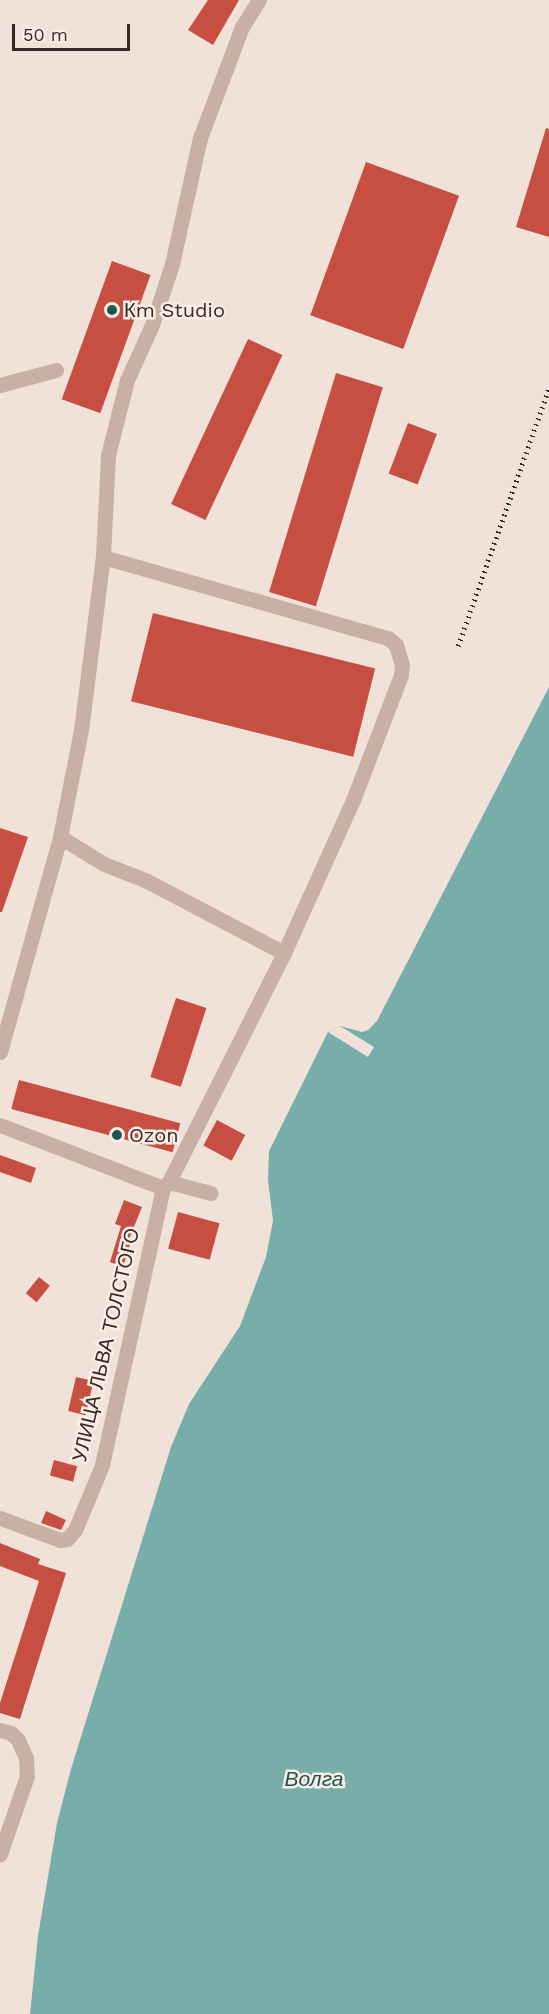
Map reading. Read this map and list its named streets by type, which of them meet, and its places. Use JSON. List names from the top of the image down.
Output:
{
  "streets": {
    "street": ["УЛИЦА ЛЬВА ТОЛСТОГО"]
  },
  "water": ["Волга"],
  "places": ["Кm Studio", "Ozon"],
  "scale_bar": "50 m"
}
